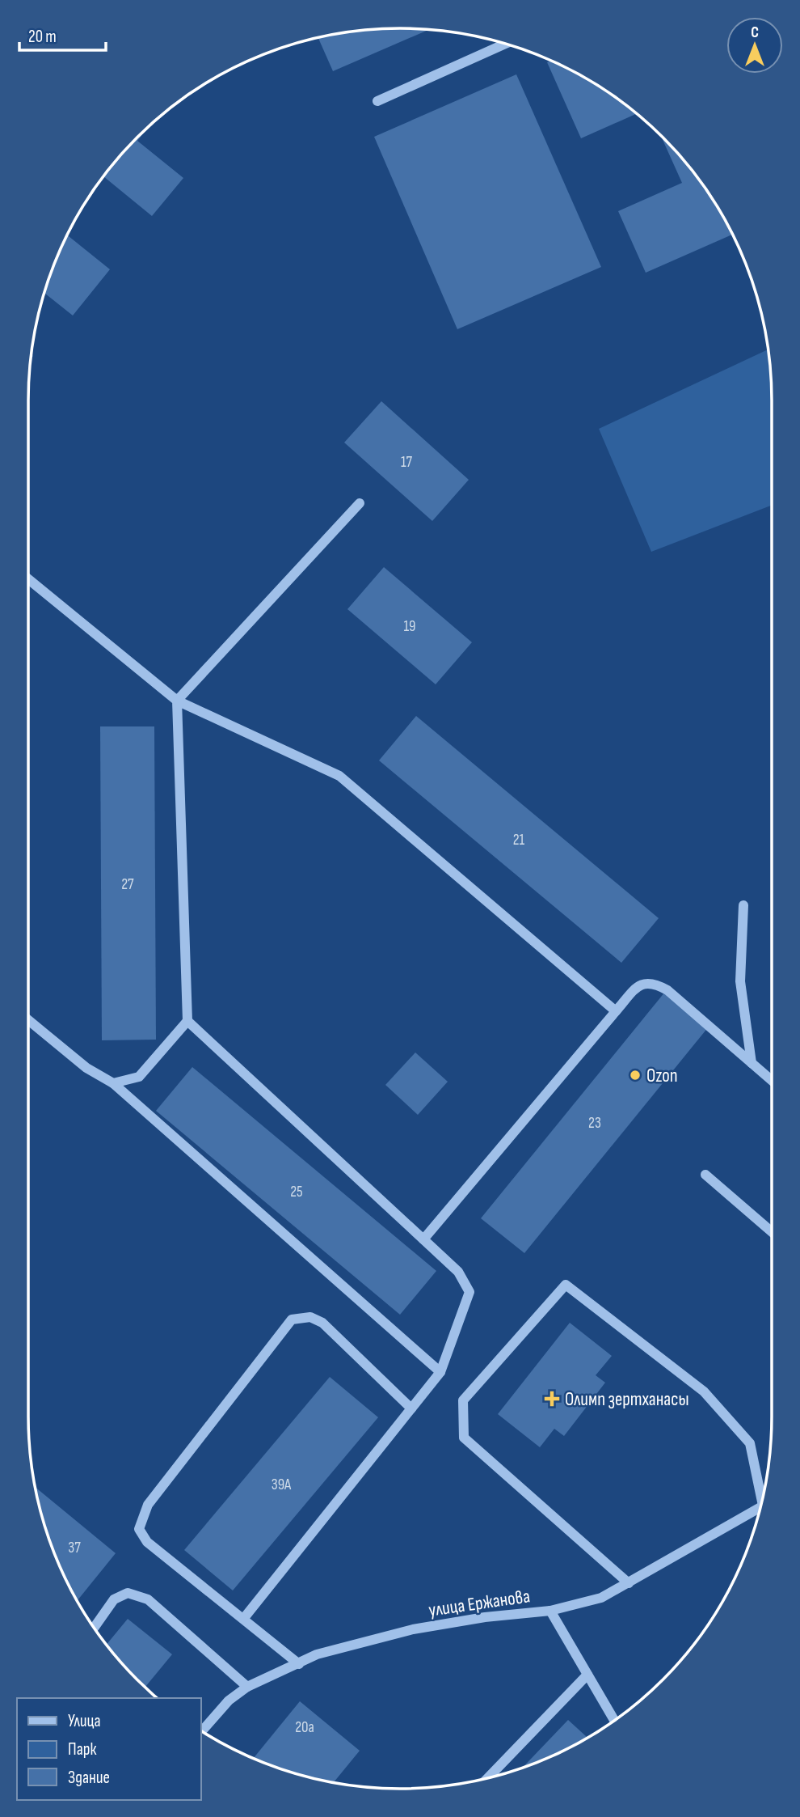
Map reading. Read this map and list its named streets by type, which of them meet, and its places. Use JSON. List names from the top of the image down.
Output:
{
  "streets": {
    "street": ["улица Ержанова"]
  },
  "places": {
    "other": ["Ozon"],
    "health": ["Олимп зертханасы"]
  },
  "house_numbers": [
    "17",
    "19",
    "21",
    "27",
    "23",
    "25",
    "39А",
    "37",
    "20а"
  ],
  "legend": ["Улица", "Парк", "Здание"],
  "scale_bar": "20 m",
  "north": "top"
}
